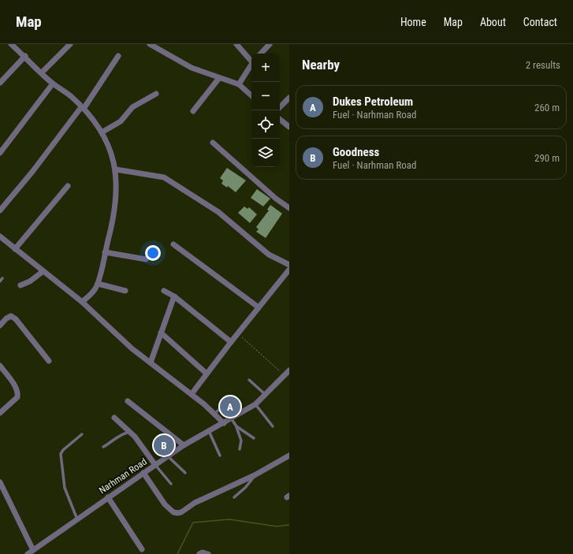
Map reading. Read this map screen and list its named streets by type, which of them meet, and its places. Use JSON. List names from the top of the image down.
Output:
{
  "streets": {
    "street": ["Narhman Road"]
  },
  "page": {
    "header": "Map",
    "nav": [
      "Home",
      "Map",
      "About",
      "Contact"
    ],
    "heading": ["Nearby", "2 results"],
    "map_buttons": ["+", "−"],
    "list": [
      {
        "mark": "A",
        "name": "Dukes Petroleum",
        "note": "Fuel · Narhman Road",
        "value": "260 m"
      },
      {
        "mark": "B",
        "name": "Goodness",
        "note": "Fuel · Narhman Road",
        "value": "290 m"
      }
    ],
    "pins": ["A", "B"]
  }
}
